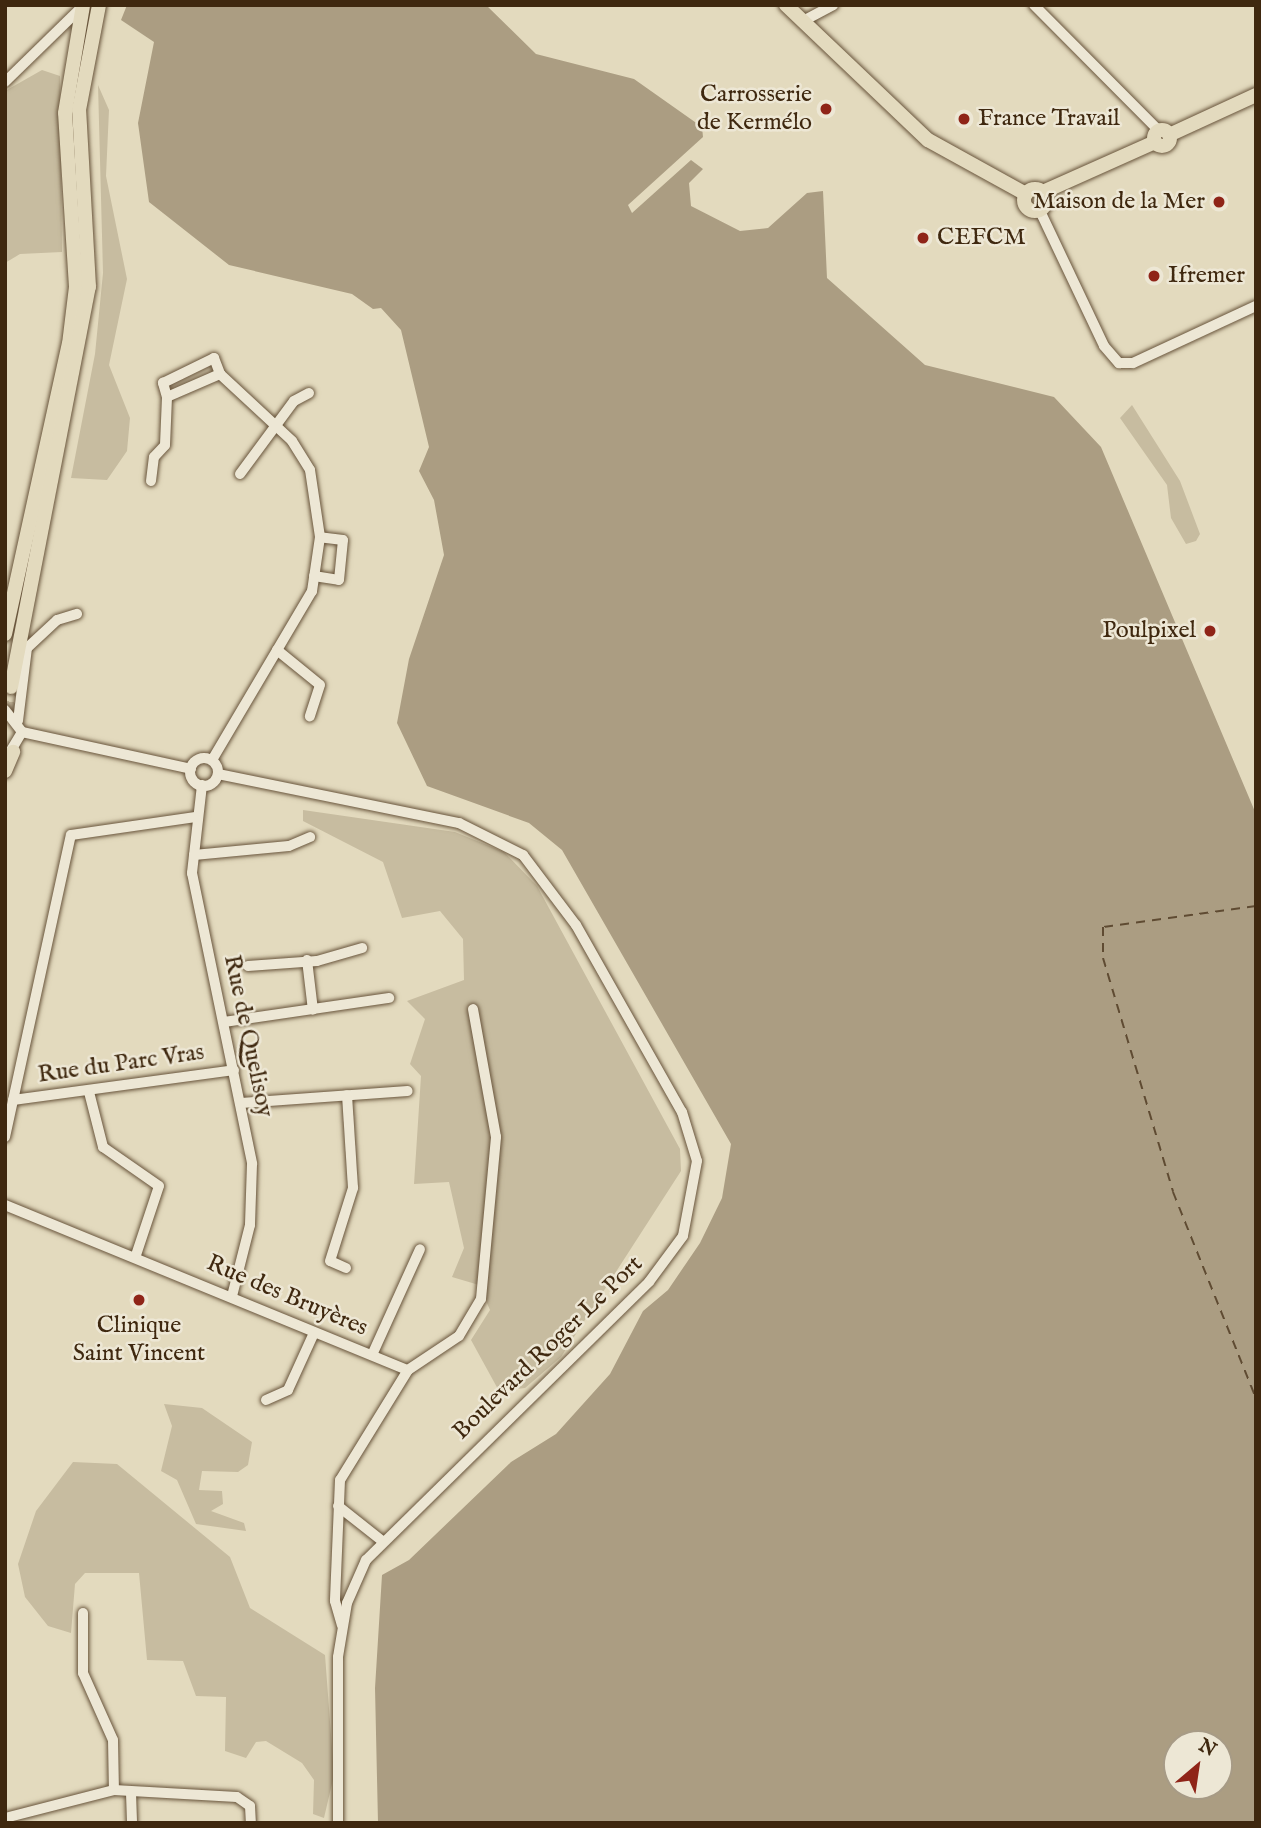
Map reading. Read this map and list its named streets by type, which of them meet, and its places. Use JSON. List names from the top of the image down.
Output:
{
  "streets": {
    "street": [
      "Rue de Quelisoy",
      "Rue du Parc Vras",
      "Rue des Bruyères",
      "Boulevard Roger Le Port"
    ]
  },
  "crossings": [
    ["Rue de Quelisoy", "Rue du Parc Vras"],
    ["Rue de Quelisoy", "Rue des Bruyères"]
  ],
  "places": [
    "Carrosserie de Kermélo",
    "France Travail",
    "Maison de la Mer",
    "CEFCM",
    "Ifremer",
    "Poulpixel",
    "Clinique Saint Vincent"
  ],
  "north": "top right"
}
